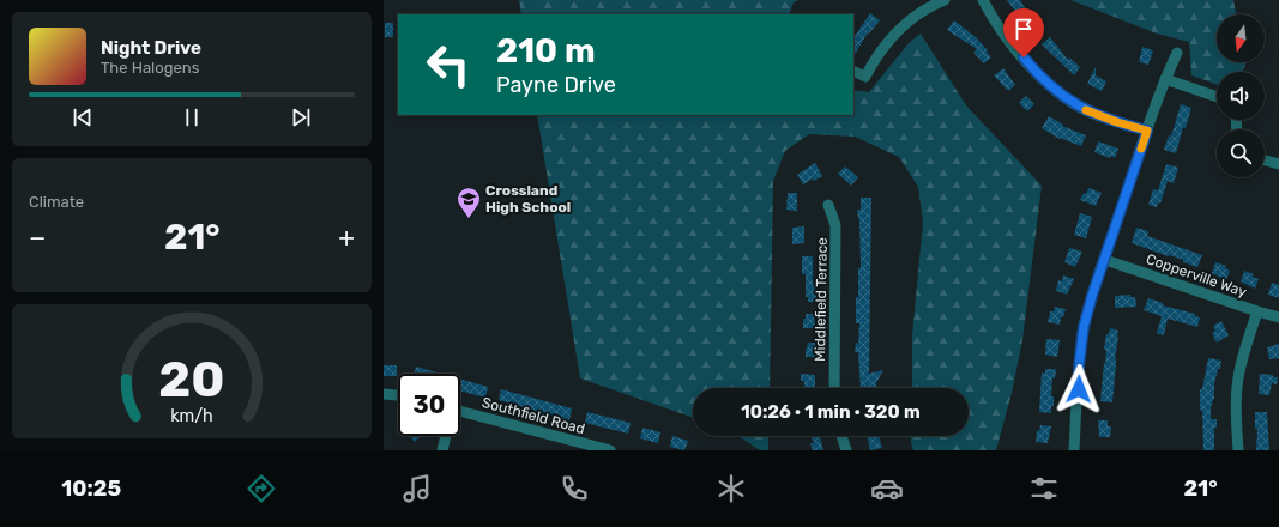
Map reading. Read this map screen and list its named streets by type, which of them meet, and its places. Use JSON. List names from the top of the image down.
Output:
{
  "streets": {
    "street": ["Copperville Way", "Middlefield Terrace", "Southfield Road"]
  },
  "places": {
    "school or university": ["Crossland High School"]
  },
  "north": "bottom",
  "page": {
    "turn": ["210 m", "Payne Drive"],
    "song": ["Night Drive", "The Halogens"],
    "tile": "Climate",
    "heat": ["−", "21°", "+"],
    "limit": "30",
    "trip": "10:26 · 1 min · 320 m",
    "tabs": ["10:25", "21°"],
    "gauge": ["20", "km/h"]
  }
}
